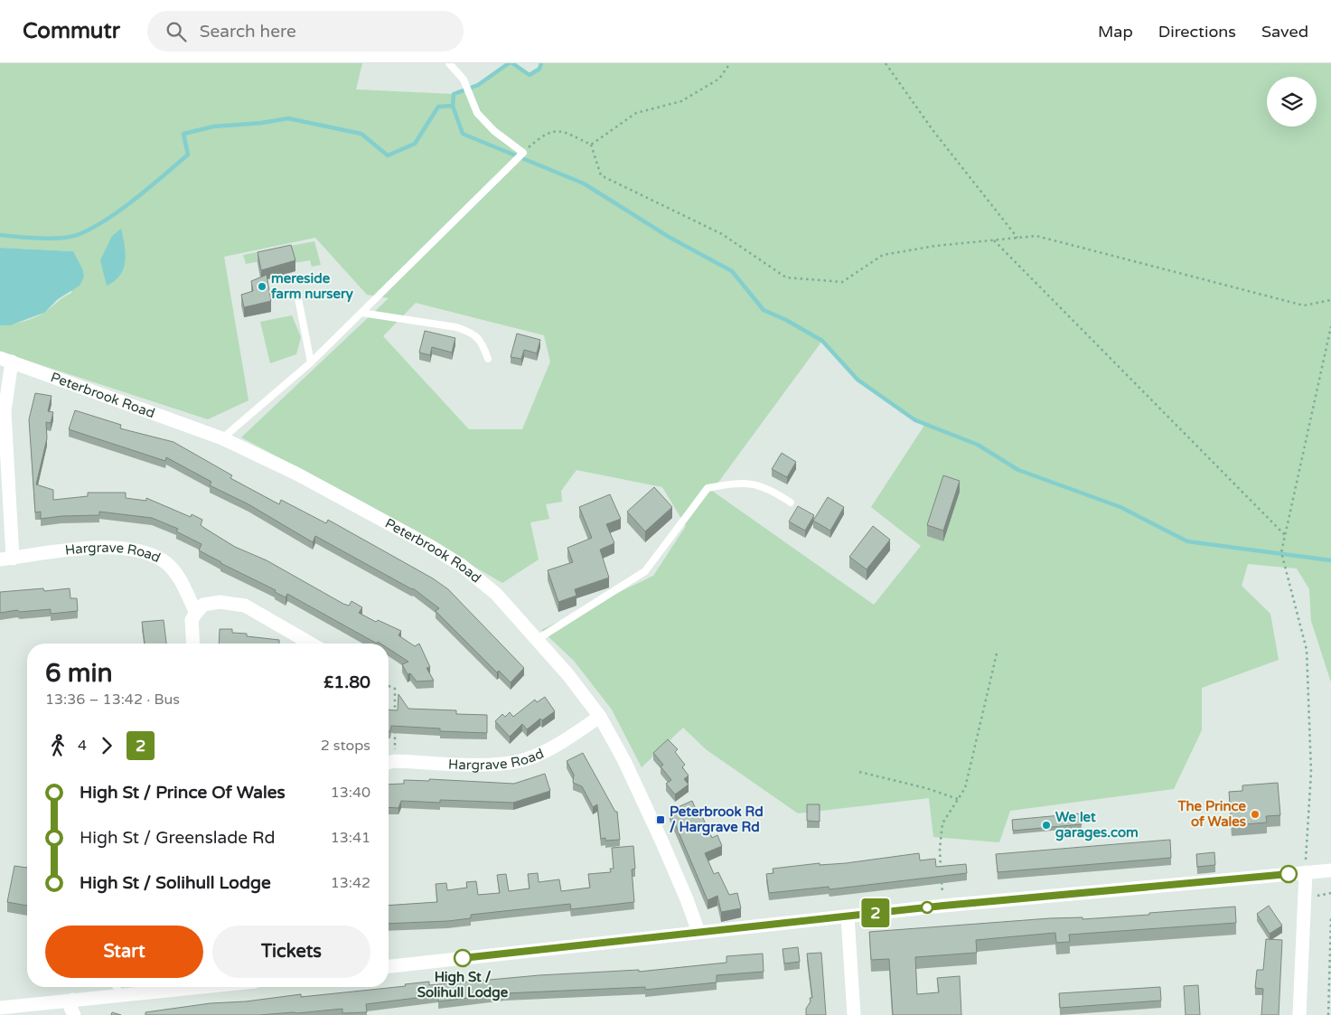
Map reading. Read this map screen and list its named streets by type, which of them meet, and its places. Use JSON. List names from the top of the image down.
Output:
{
  "streets": {
    "street": ["Peterbrook Road", "Hargrave Road"]
  },
  "crossings": [
    ["Peterbrook Road", "Hargrave Road"]
  ],
  "places": {
    "other": [
      "mereside farm nursery",
      "The Prince of Wales",
      "We let garages.com",
      "High St / Solihull Lodge"
    ],
    "transit": ["Peterbrook Rd / Hargrave Rd"]
  },
  "lines": ["bus line 2"],
  "page": {
    "header": "Commutr",
    "search": "Search here",
    "nav": ["Map", "Directions", "Saved"],
    "on_map": "2",
    "heading": ["6 min", "13:36 – 13:42 · Bus", "£1.80"],
    "legs": ["4", "2", "2 stops"],
    "list": [
      {
        "name": "High St / Prince Of Wales",
        "value": "13:40"
      },
      {
        "name": "High St / Greenslade Rd",
        "value": "13:41"
      },
      {
        "name": "High St / Solihull Lodge",
        "value": "13:42"
      }
    ],
    "buttons": ["Start", "Tickets"]
  }
}
